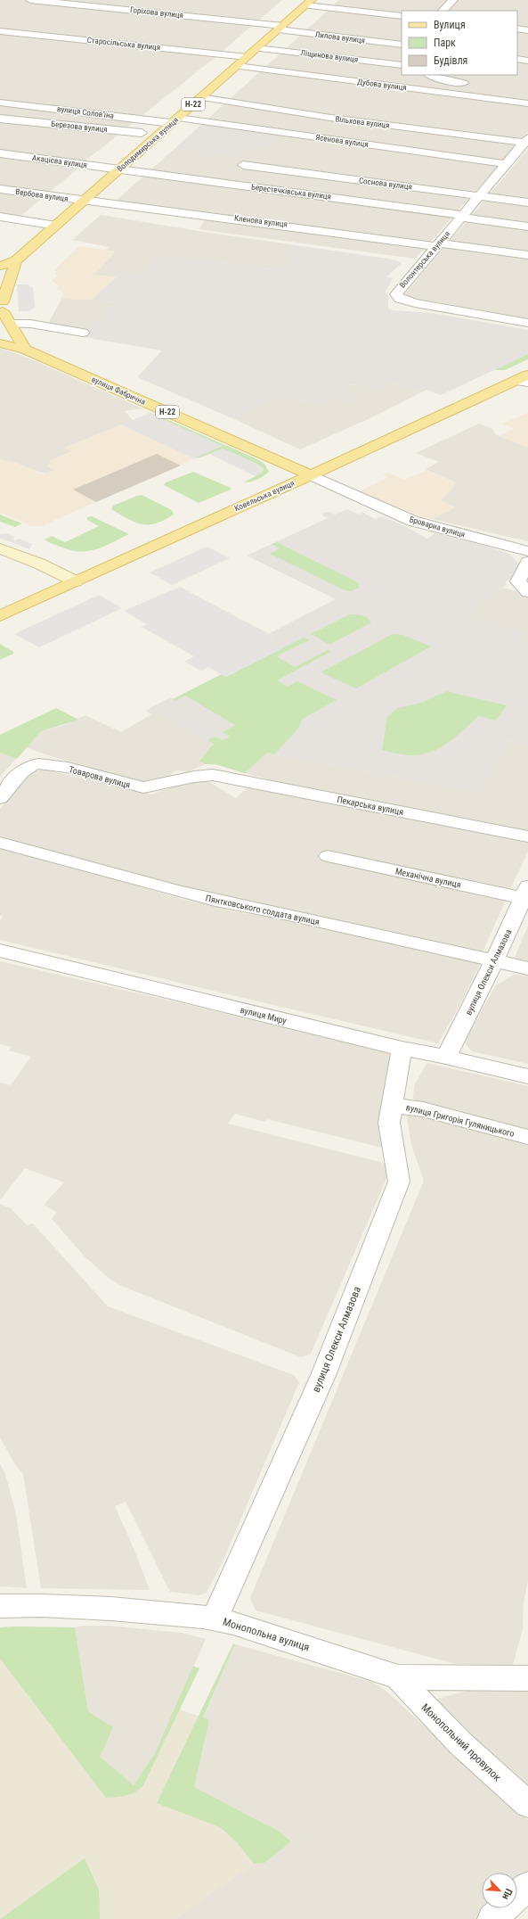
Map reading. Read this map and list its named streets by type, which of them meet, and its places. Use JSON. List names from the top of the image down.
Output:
{
  "streets": {
    "main road": [
      "Н-22",
      "Володимирська вулиця",
      "вулиця Фабрична",
      "Ковельська вулиця"
    ],
    "street": [
      "Горіхова вулиця",
      "Липова вулиця",
      "Старосільська вулиця",
      "Ліщинова вулиця",
      "Дубова вулиця",
      "вулиця Солов'їна",
      "Вільхова вулиця",
      "Березова вулиця",
      "Ясенова вулиця",
      "Акацієва вулиця",
      "Соснова вулиця",
      "Берестечківська вулиця",
      "Вербова вулиця",
      "Кленова вулиця",
      "Волонтерська вулиця",
      "Броварна вулиця",
      "Товарова вулиця",
      "Пекарська вулиця",
      "Механічна вулиця",
      "Пянтковського солдата вулиця",
      "вулиця Олекси Алмазова",
      "вулиця Миру",
      "вулиця Григорія Гуляницького",
      "Монопольна вулиця",
      "Монопольний провулок"
    ]
  },
  "crossings": [
    ["Горіхова вулиця", "Липова вулиця"],
    ["Горіхова вулиця", "Володимирська вулиця"],
    ["Липова вулиця", "Володимирська вулиця"],
    ["Старосільська вулиця", "Володимирська вулиця"],
    ["Ліщинова вулиця", "Володимирська вулиця"],
    ["Дубова вулиця", "Володимирська вулиця"],
    ["вулиця Солов'їна", "Ясенова вулиця"],
    ["вулиця Солов'їна", "Володимирська вулиця"],
    ["Вільхова вулиця", "Володимирська вулиця"],
    ["Вільхова вулиця", "Волонтерська вулиця"],
    ["Березова вулиця", "Володимирська вулиця"],
    ["Ясенова вулиця", "Володимирська вулиця"],
    ["Ясенова вулиця", "Волонтерська вулиця"],
    ["Володимирська вулиця", "Акацієва вулиця"],
    ["Володимирська вулиця", "Берестечківська вулиця"],
    ["Володимирська вулиця", "Вербова вулиця"],
    ["Володимирська вулиця", "Кленова вулиця"],
    ["Акацієва вулиця", "Берестечківська вулиця"],
    ["Соснова вулиця", "Волонтерська вулиця"],
    ["Берестечківська вулиця", "Волонтерська вулиця"],
    ["Вербова вулиця", "Кленова вулиця"],
    ["Кленова вулиця", "Волонтерська вулиця"],
    ["вулиця Фабрична", "Ковельська вулиця"],
    ["вулиця Фабрична", "Броварна вулиця"],
    ["Ковельська вулиця", "Броварна вулиця"],
    ["Товарова вулиця", "Пекарська вулиця"],
    ["Механічна вулиця", "вулиця Олекси Алмазова"],
    ["Пянтковського солдата вулиця", "вулиця Олекси Алмазова"],
    ["вулиця Олекси Алмазова", "вулиця Миру"],
    ["вулиця Олекси Алмазова", "вулиця Григорія Гуляницького"],
    ["вулиця Олекси Алмазова", "Монопольна вулиця"],
    ["Монопольна вулиця", "Монопольний провулок"]
  ],
  "legend": ["Вулиця", "Парк", "Будівля"],
  "north": "bottom right"
}
